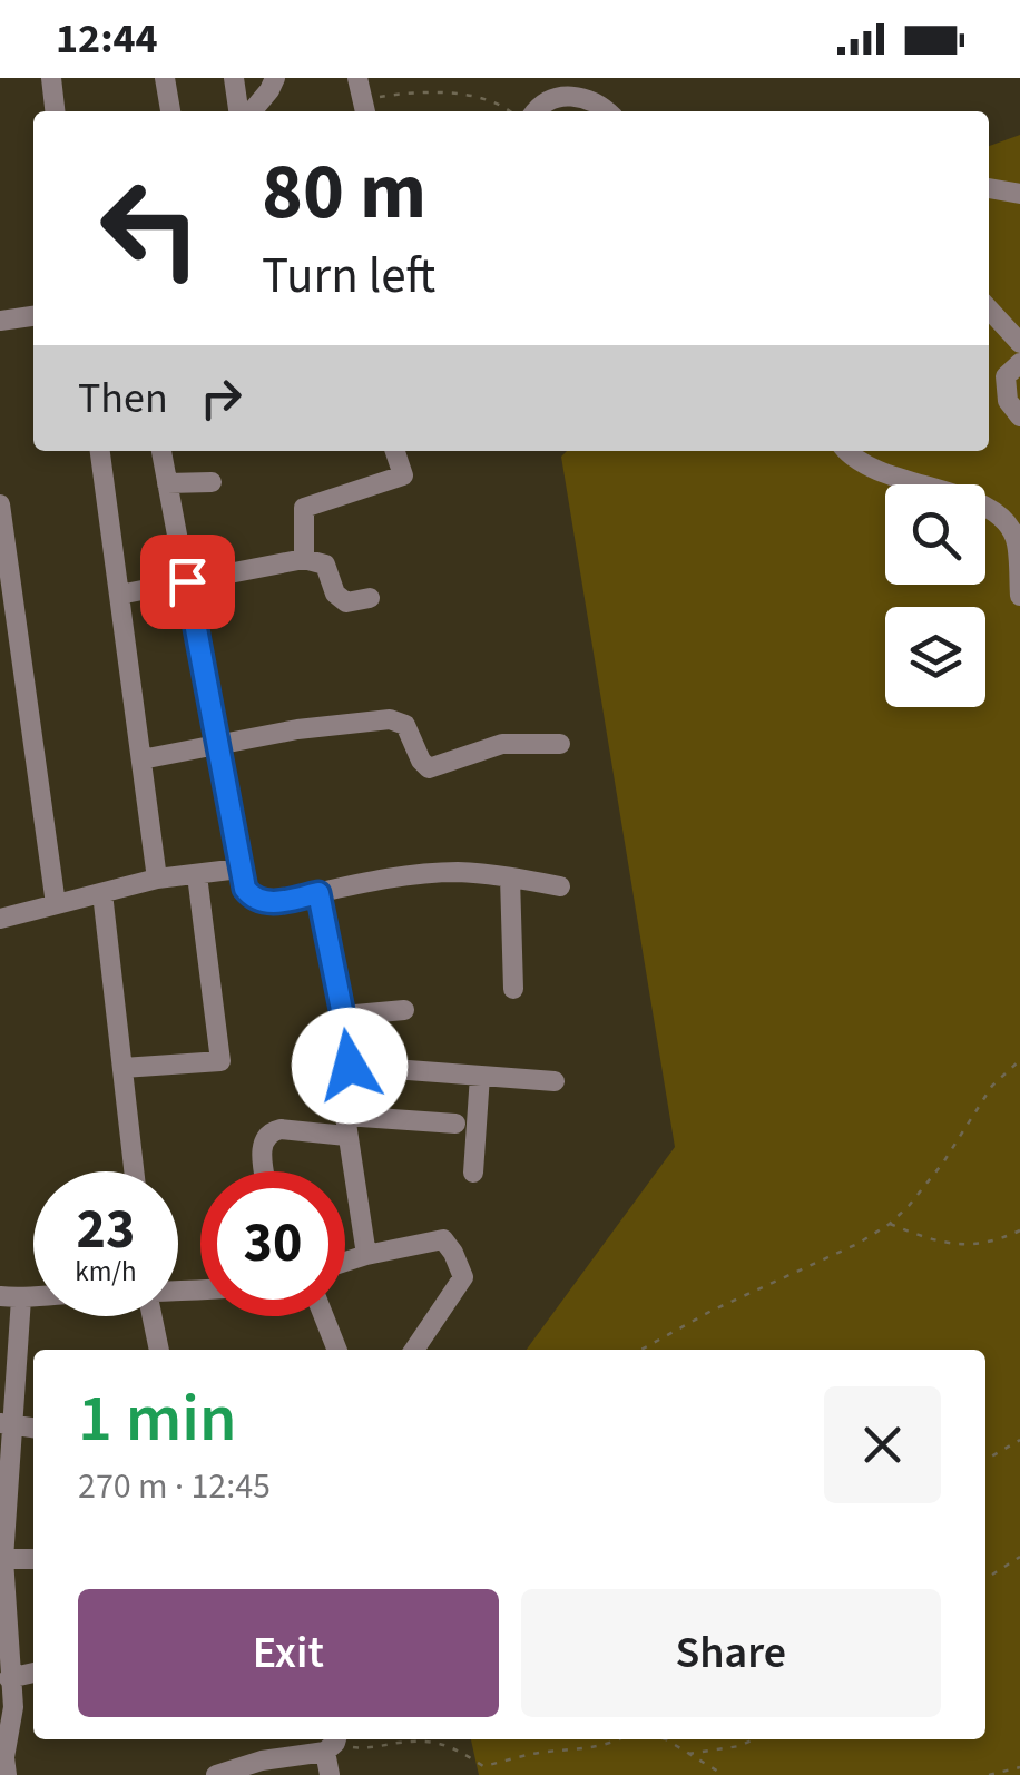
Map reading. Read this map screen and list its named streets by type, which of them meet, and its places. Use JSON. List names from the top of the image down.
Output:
{
  "page": {
    "status": "12:44",
    "turn": ["80 m", "Turn left"],
    "then": "Then",
    "speed": "23 km/h",
    "limit": "30",
    "heading": ["1 min", "270 m · 12:45"],
    "buttons": ["Exit", "Share"]
  }
}
